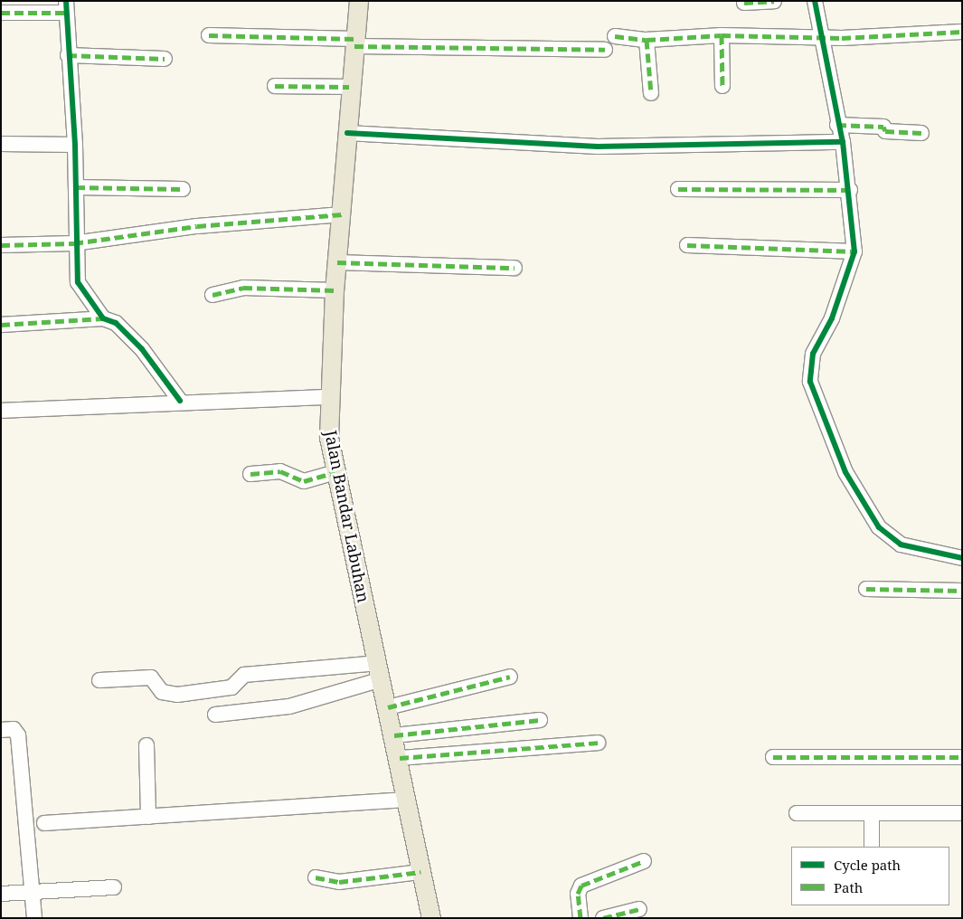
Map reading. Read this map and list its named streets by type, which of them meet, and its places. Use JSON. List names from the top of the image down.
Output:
{
  "streets": {
    "main road": ["Jalan Bandar Labuhan"]
  },
  "legend": ["Cycle path", "Path"]
}
